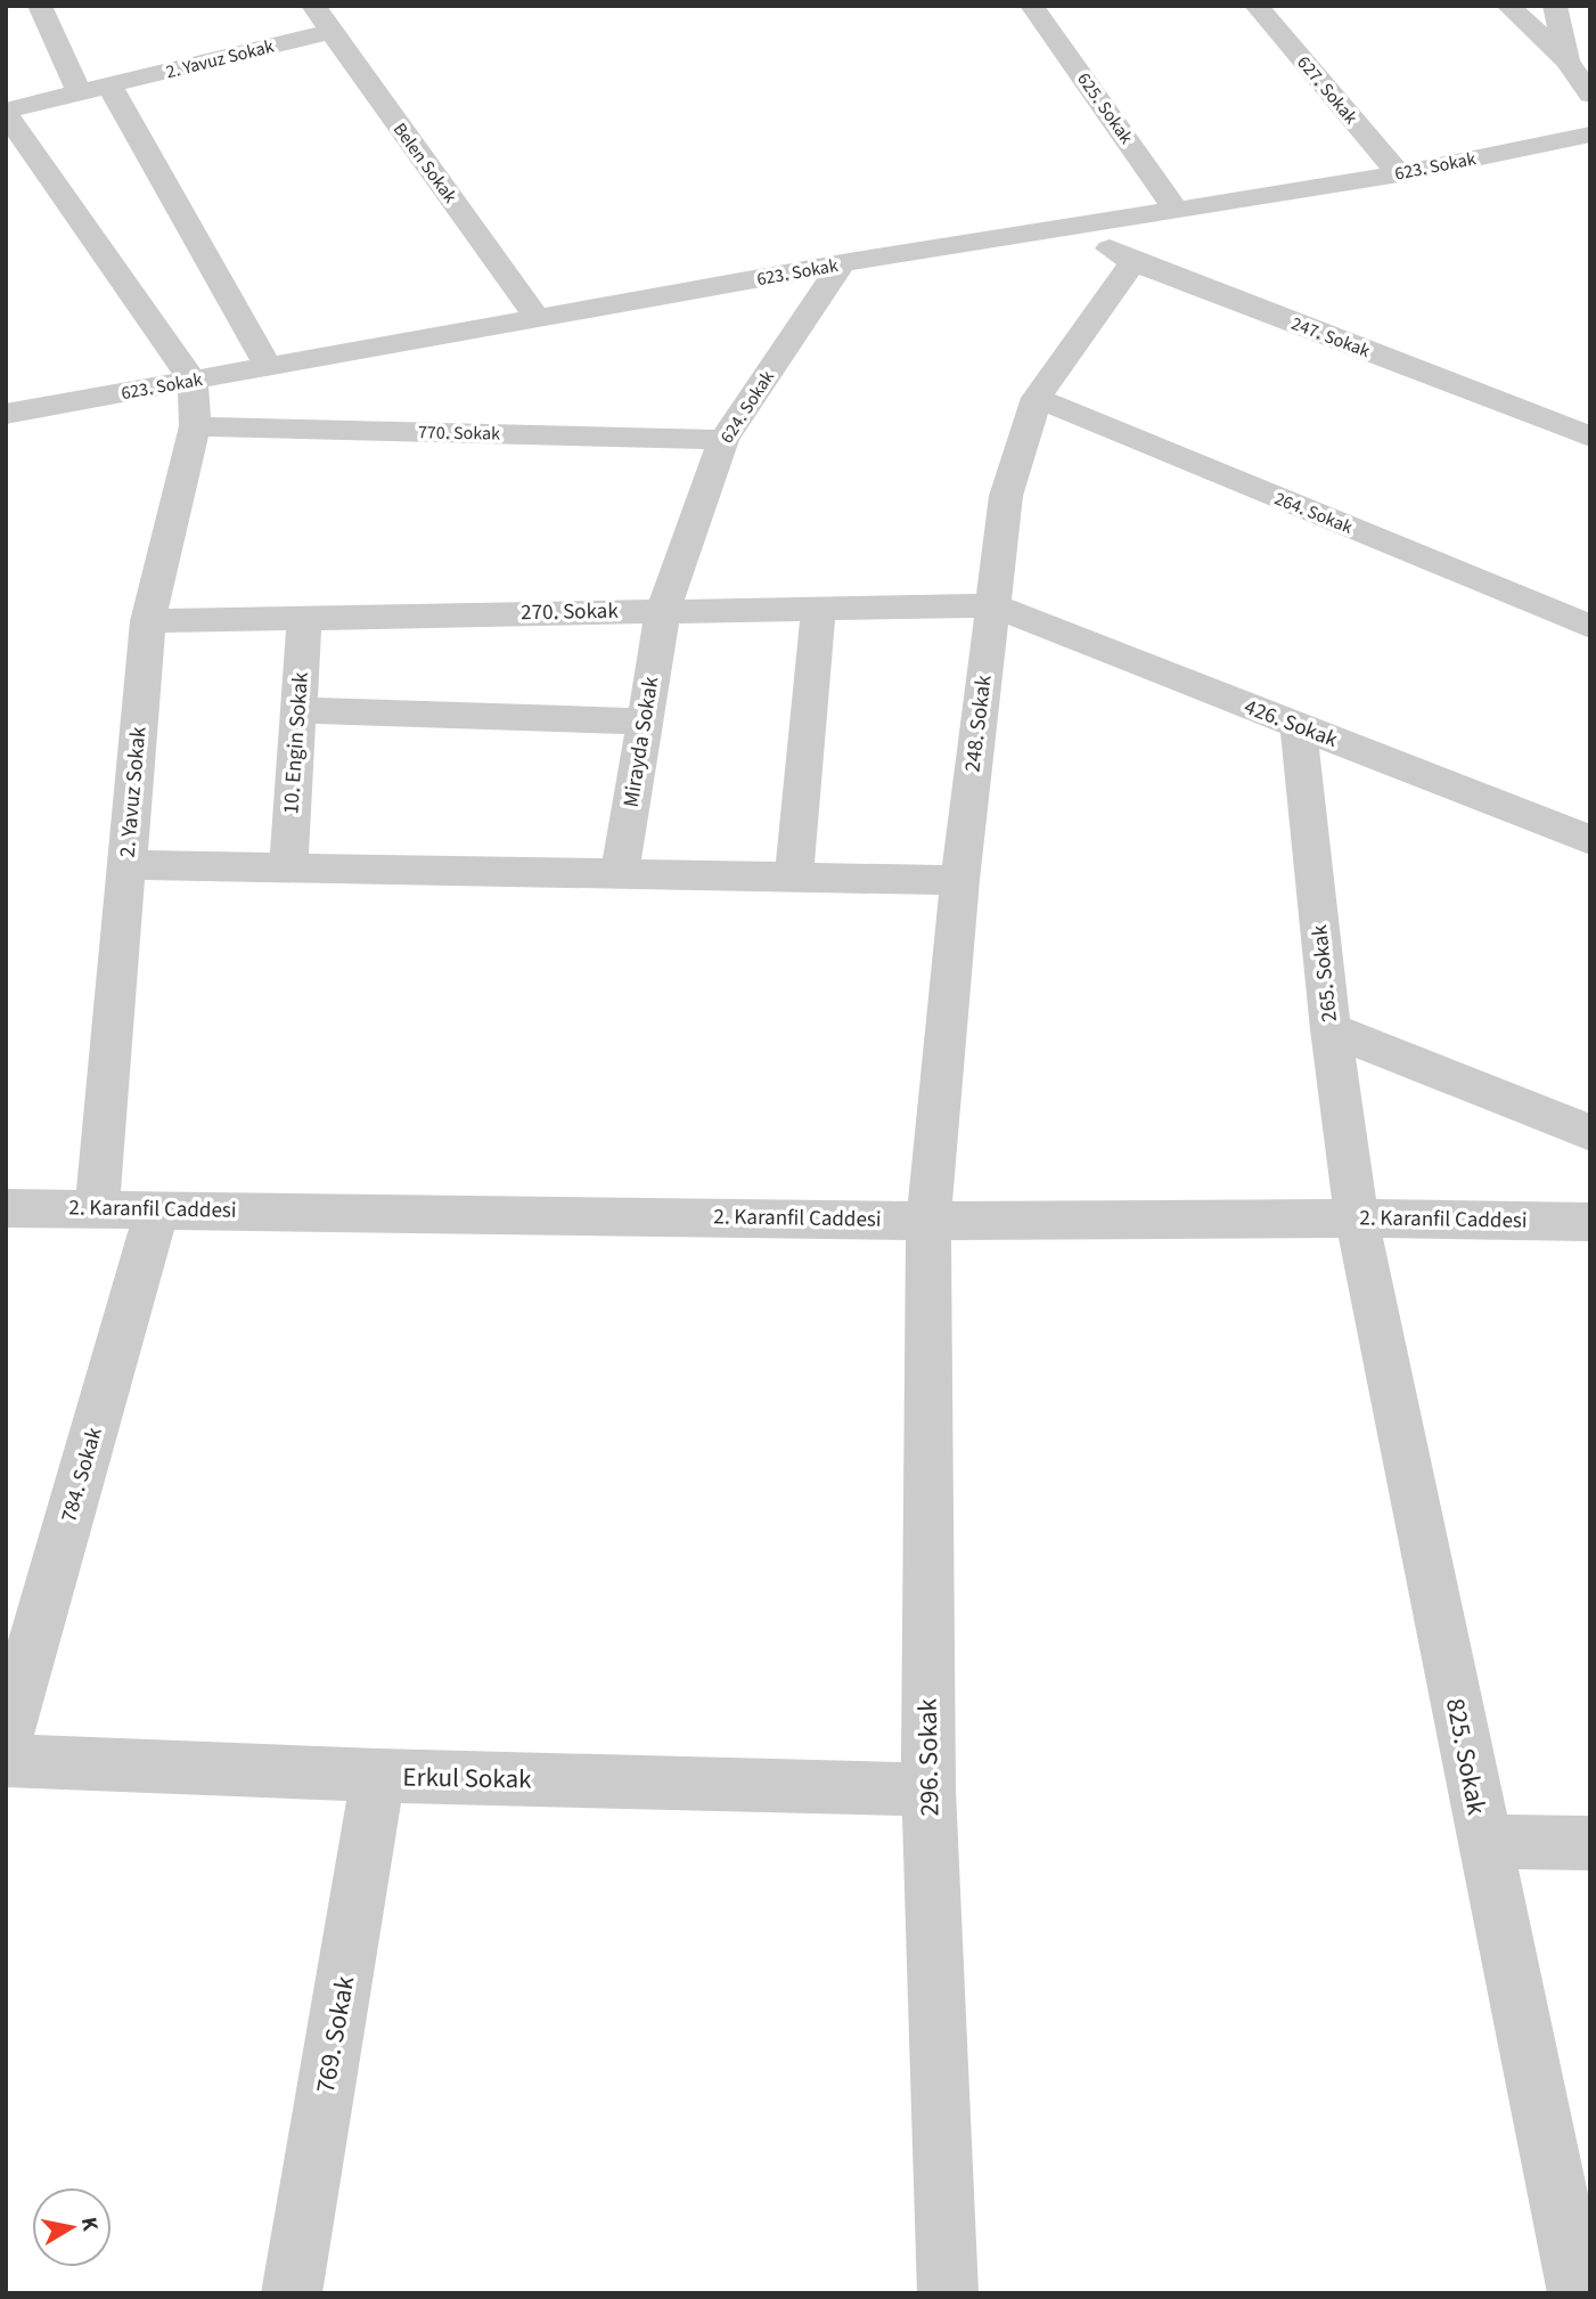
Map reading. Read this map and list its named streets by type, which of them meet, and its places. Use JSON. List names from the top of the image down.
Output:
{
  "streets": {
    "street": [
      "2. Yavuz Sokak",
      "627. Sokak",
      "625. Sokak",
      "Belen Sokak",
      "623. Sokak",
      "247. Sokak",
      "624. Sokak",
      "770. Sokak",
      "264. Sokak",
      "270. Sokak",
      "248. Sokak",
      "426. Sokak",
      "Mirayda Sokak",
      "10. Engin Sokak",
      "265. Sokak",
      "2. Karanfil Caddesi",
      "784. Sokak",
      "825. Sokak",
      "296. Sokak",
      "Erkul Sokak",
      "769. Sokak"
    ]
  },
  "crossings": [
    ["2. Yavuz Sokak", "Belen Sokak"],
    ["2. Yavuz Sokak", "623. Sokak"],
    ["2. Yavuz Sokak", "770. Sokak"],
    ["2. Yavuz Sokak", "270. Sokak"],
    ["2. Yavuz Sokak", "2. Karanfil Caddesi"],
    ["627. Sokak", "623. Sokak"],
    ["625. Sokak", "623. Sokak"],
    ["Belen Sokak", "623. Sokak"],
    ["623. Sokak", "247. Sokak"],
    ["623. Sokak", "624. Sokak"],
    ["247. Sokak", "248. Sokak"],
    ["624. Sokak", "770. Sokak"],
    ["624. Sokak", "270. Sokak"],
    ["624. Sokak", "Mirayda Sokak"],
    ["264. Sokak", "248. Sokak"],
    ["270. Sokak", "248. Sokak"],
    ["270. Sokak", "426. Sokak"],
    ["270. Sokak", "Mirayda Sokak"],
    ["270. Sokak", "10. Engin Sokak"],
    ["248. Sokak", "426. Sokak"],
    ["248. Sokak", "2. Karanfil Caddesi"],
    ["248. Sokak", "296. Sokak"],
    ["426. Sokak", "265. Sokak"],
    ["265. Sokak", "2. Karanfil Caddesi"],
    ["265. Sokak", "825. Sokak"],
    ["2. Karanfil Caddesi", "784. Sokak"],
    ["2. Karanfil Caddesi", "825. Sokak"],
    ["2. Karanfil Caddesi", "296. Sokak"],
    ["296. Sokak", "Erkul Sokak"],
    ["Erkul Sokak", "769. Sokak"]
  ],
  "north": "right"
}
